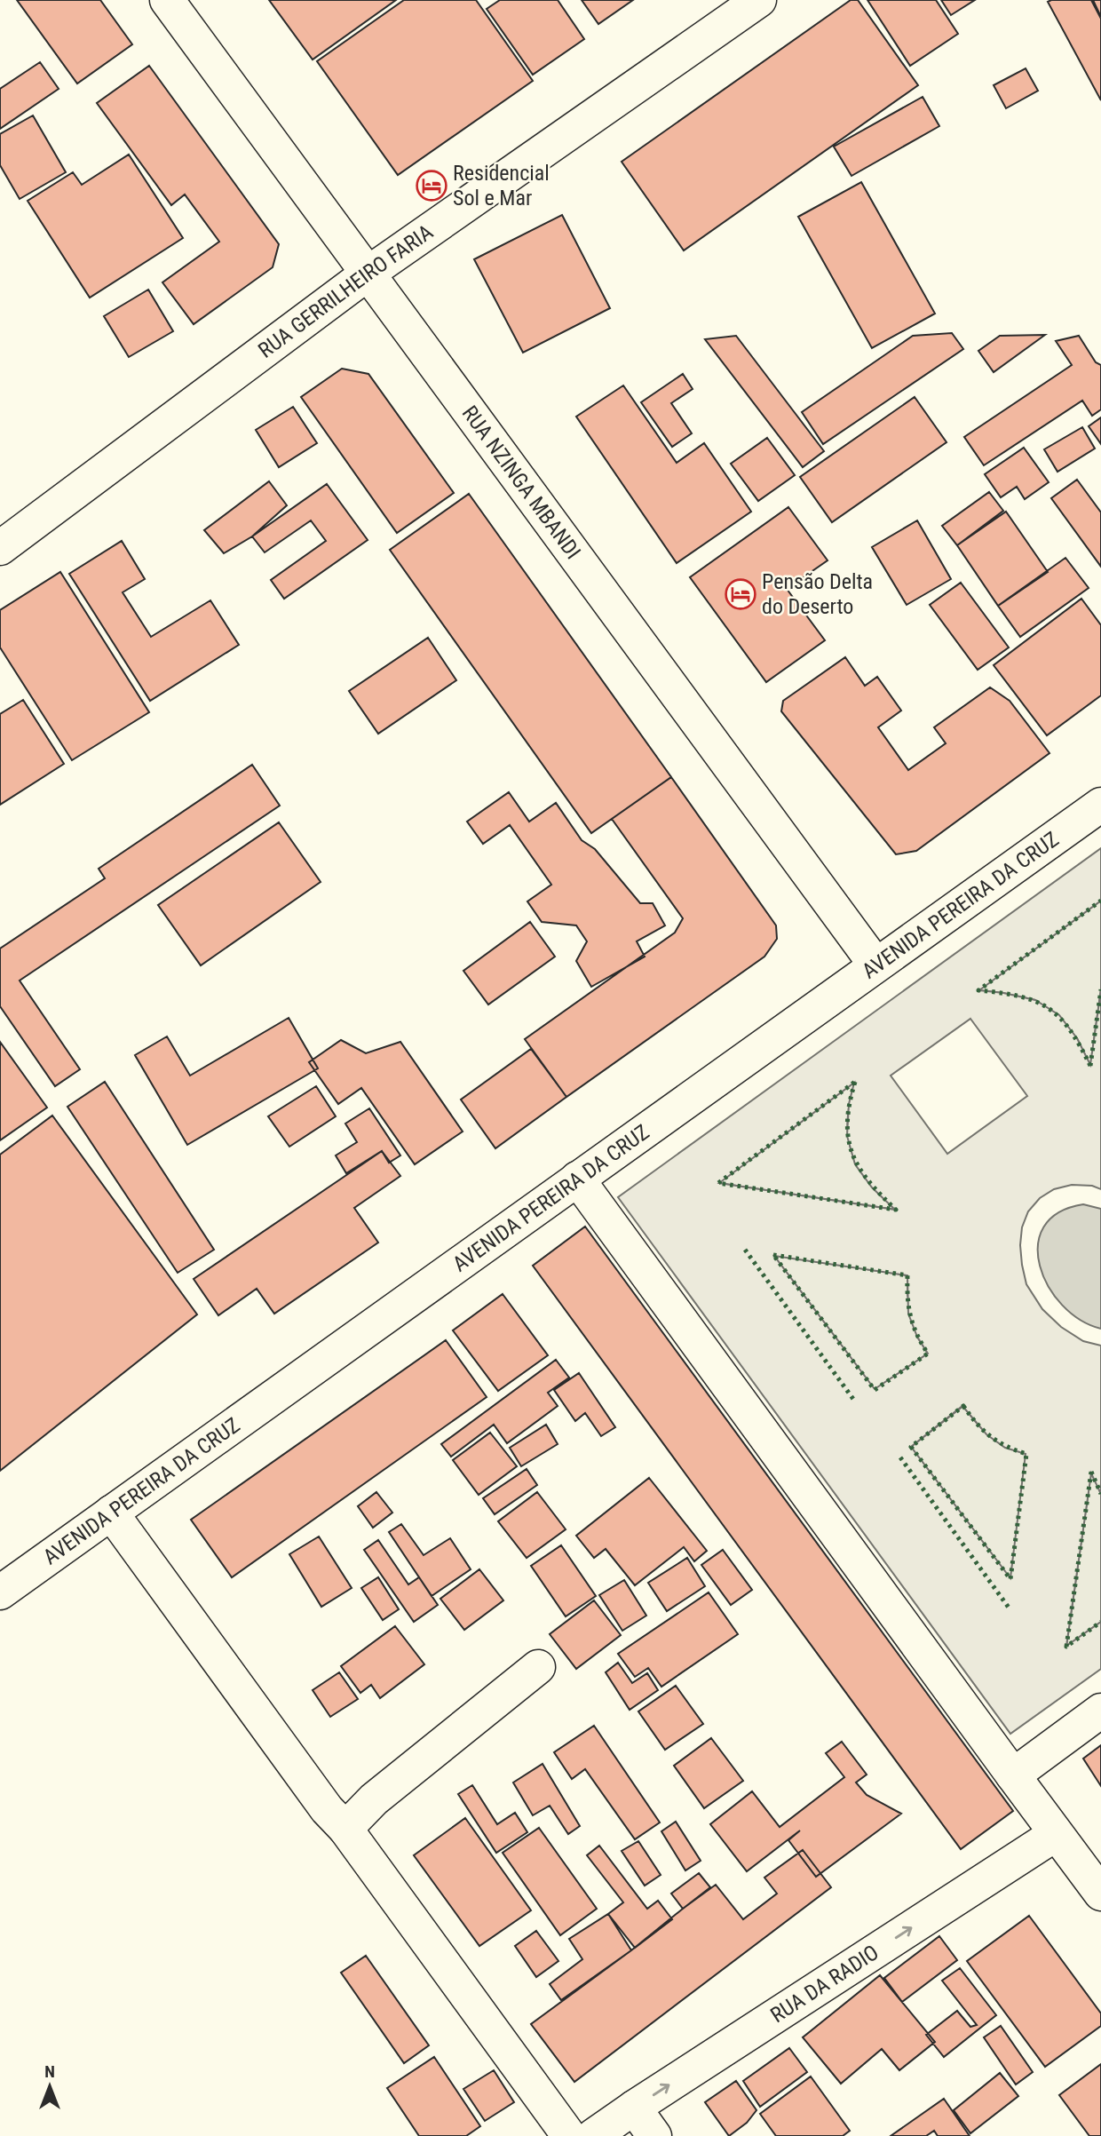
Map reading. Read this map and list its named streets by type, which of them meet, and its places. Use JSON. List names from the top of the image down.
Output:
{
  "streets": {
    "street": [
      "RUA GERRILHEIRO FARIA",
      "RUA NZINGA MBANDI",
      "AVENIDA PEREIRA DA CRUZ",
      "RUA DA RADIO"
    ]
  },
  "crossings": [
    ["RUA GERRILHEIRO FARIA", "RUA NZINGA MBANDI"],
    ["RUA NZINGA MBANDI", "AVENIDA PEREIRA DA CRUZ"]
  ],
  "one_way": ["RUA DA RADIO"],
  "places": {
    "hotel": ["Residencial Sol e Mar", "Pensão Delta do Deserto"]
  },
  "north": "top"
}
